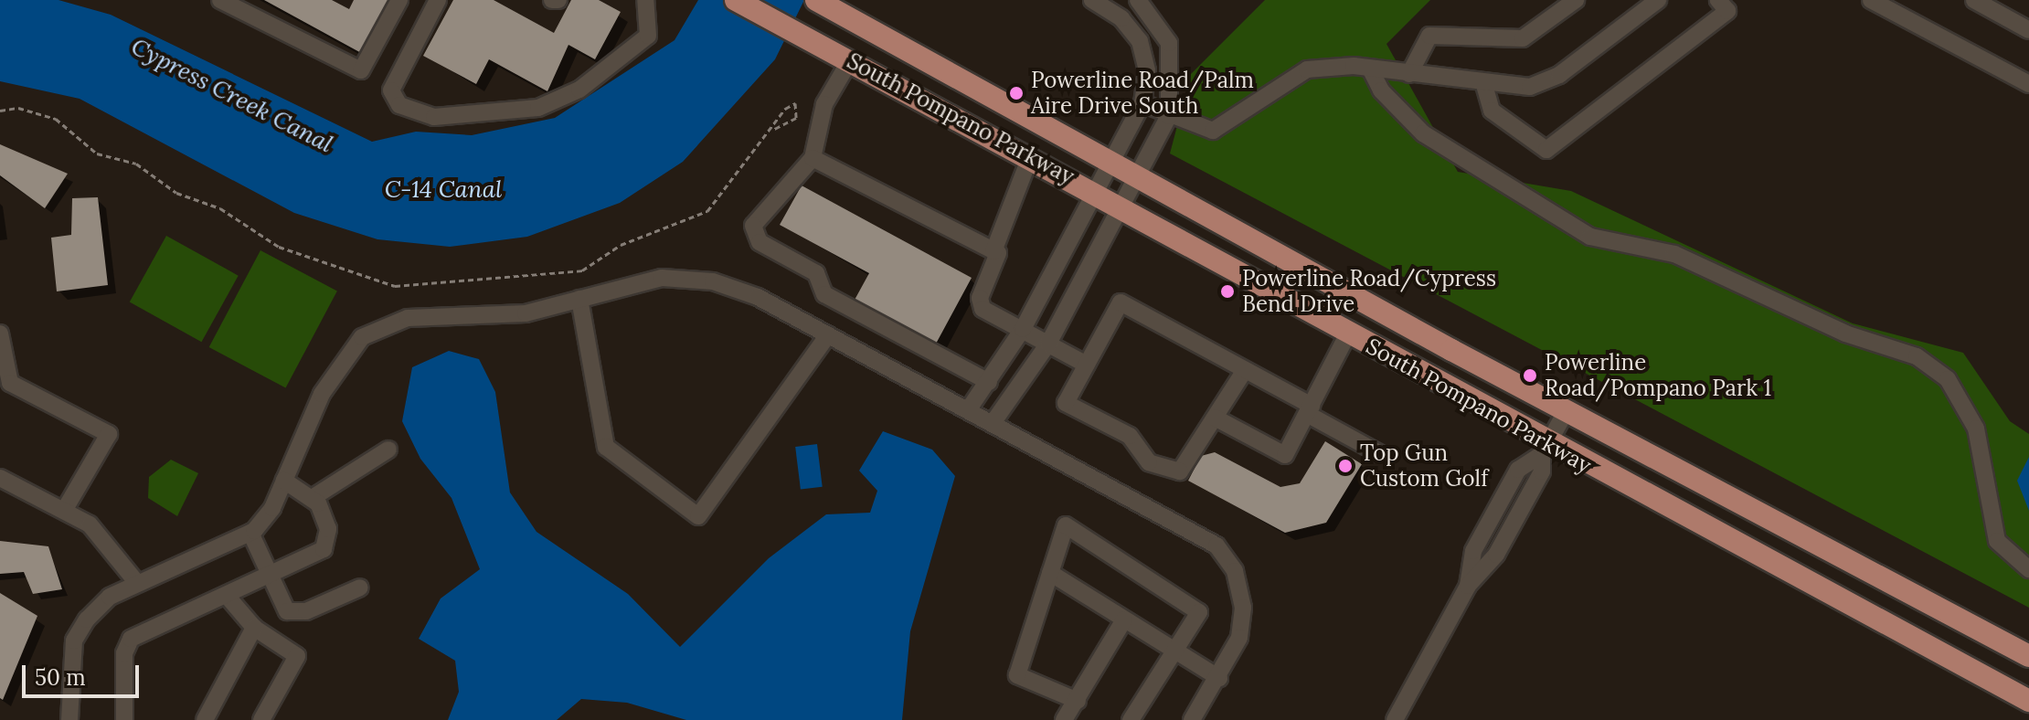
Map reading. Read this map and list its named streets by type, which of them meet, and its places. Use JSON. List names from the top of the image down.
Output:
{
  "streets": {
    "main road": ["South Pompano Parkway"]
  },
  "water": ["Cypress Creek Canal", "C-14 Canal"],
  "places": [
    "Powerline Road/Palm Aire Drive South",
    "Powerline Road/Cypress Bend Drive",
    "Powerline Road/Pompano Park 1",
    "Top Gun Custom Golf"
  ],
  "scale_bar": "50 m"
}
